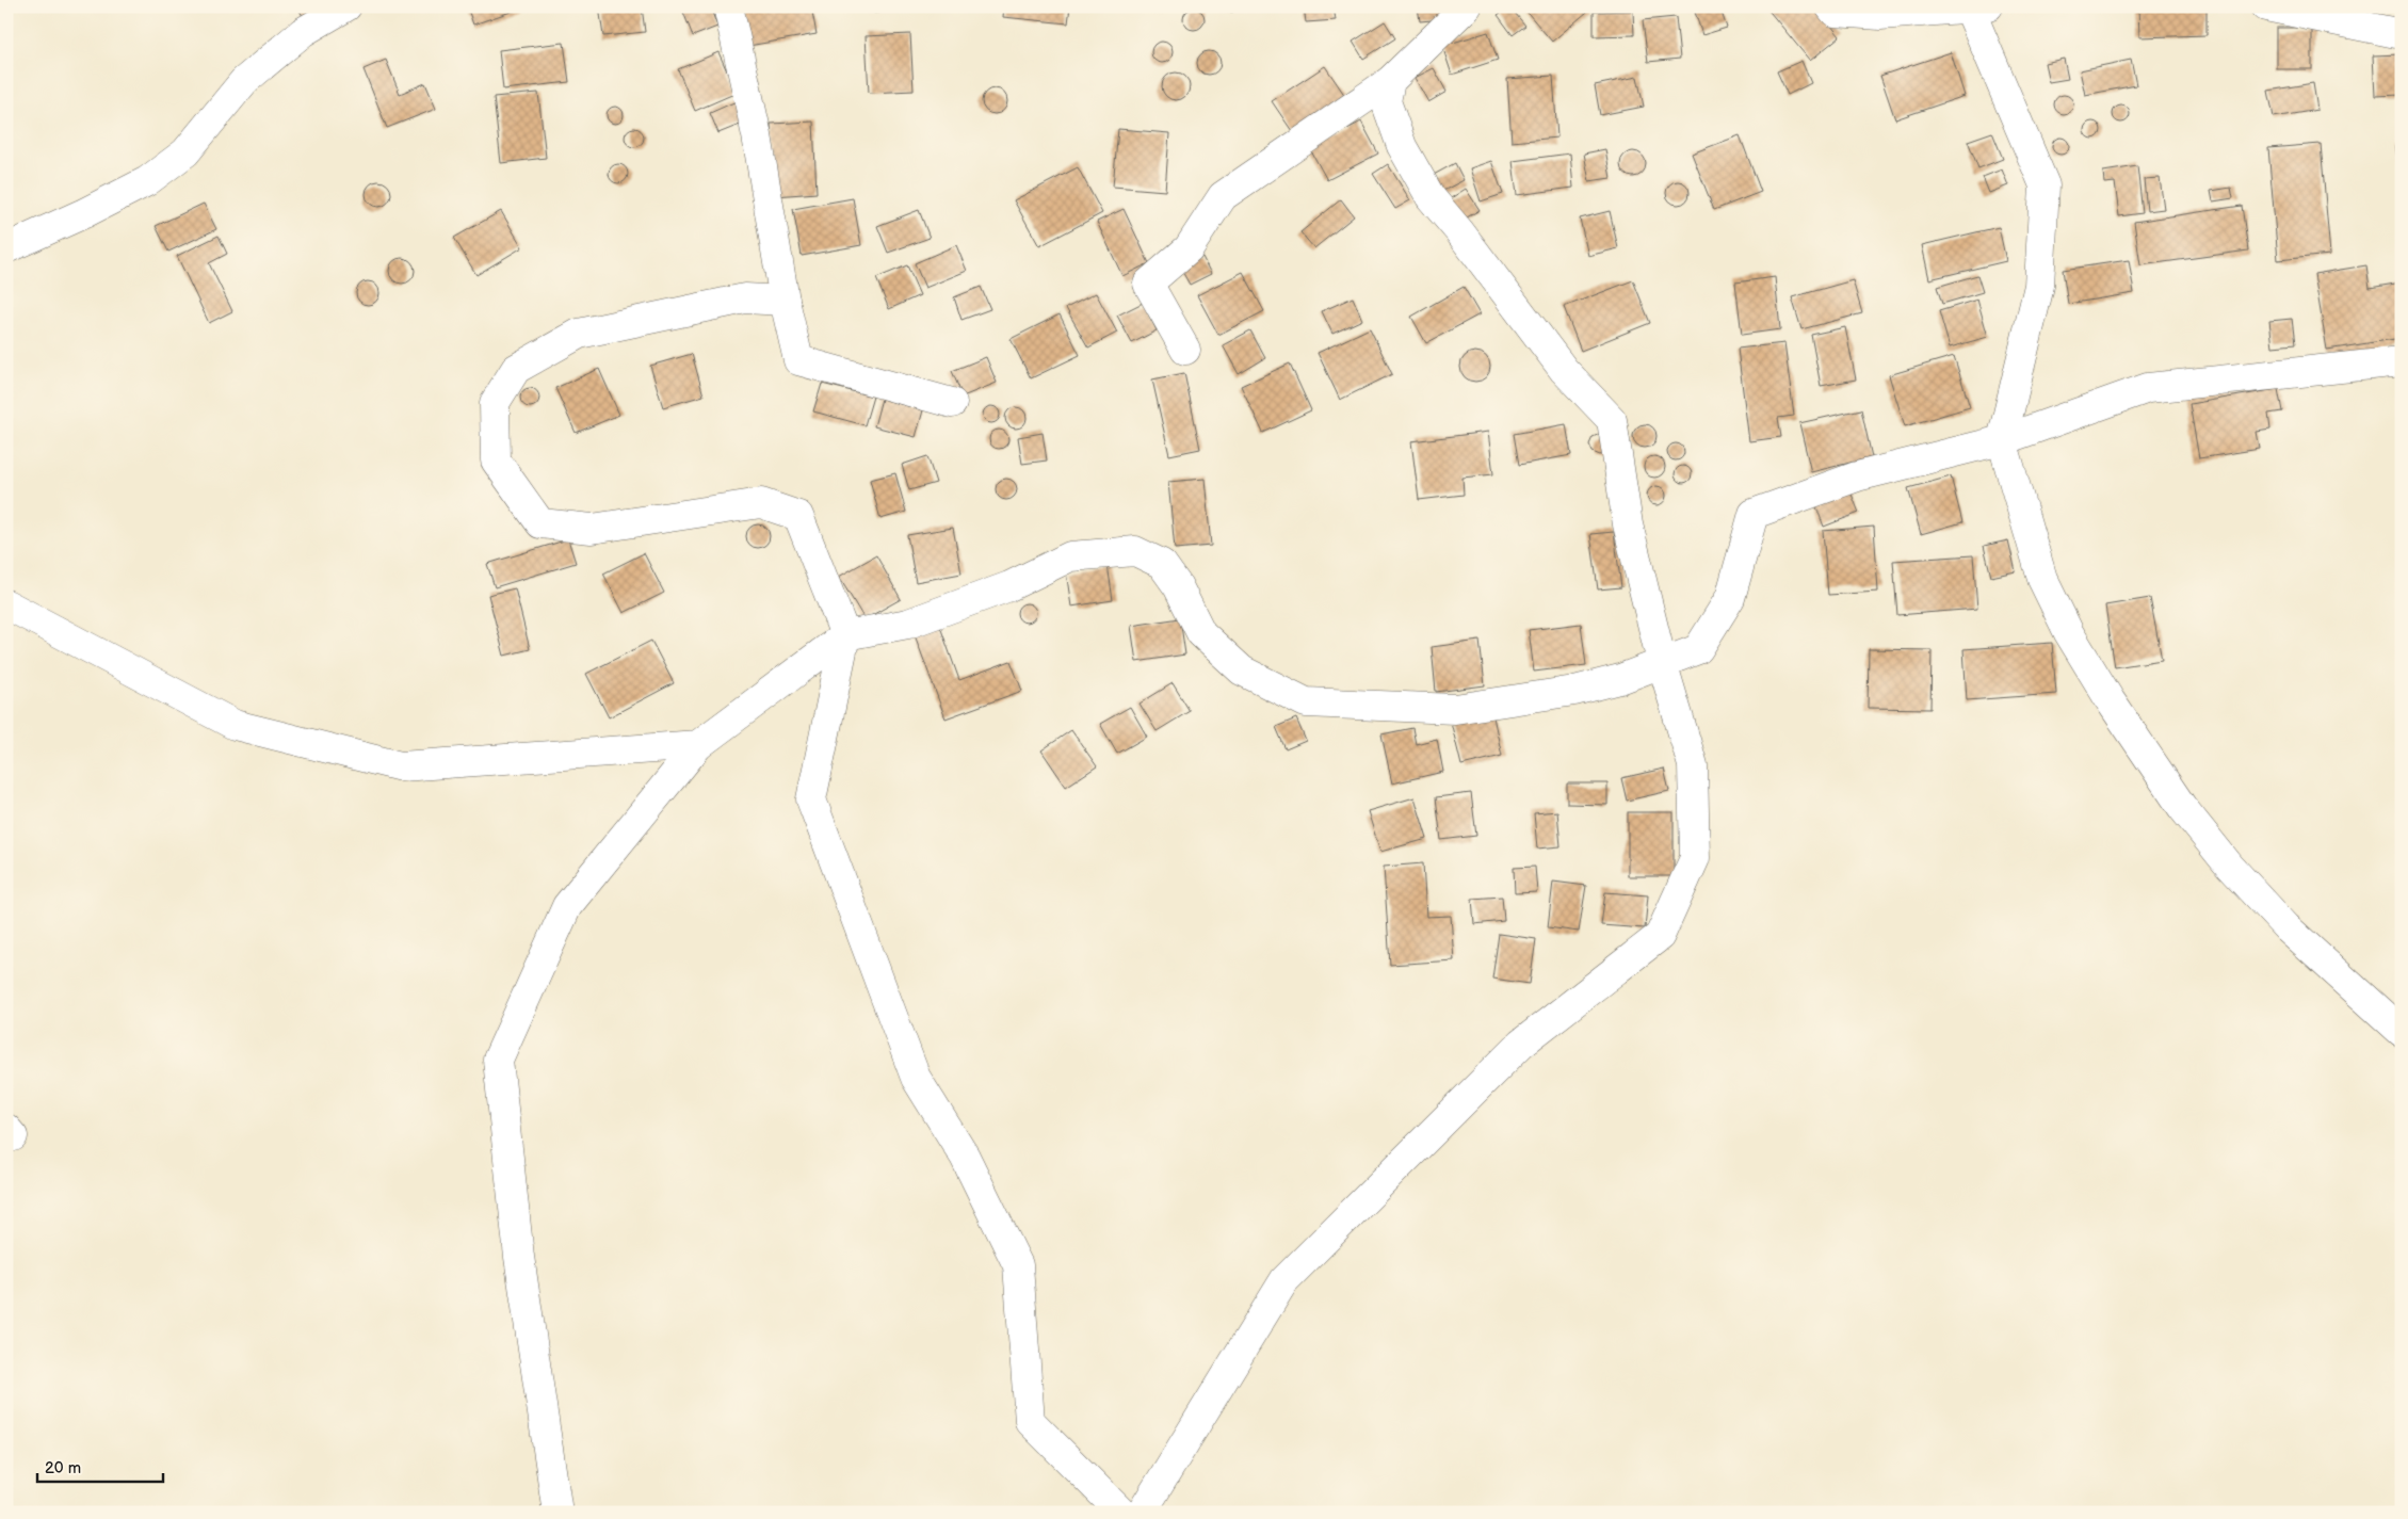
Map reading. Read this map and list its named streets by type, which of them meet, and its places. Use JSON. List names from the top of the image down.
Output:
{
  "scale_bar": "20 m"
}
